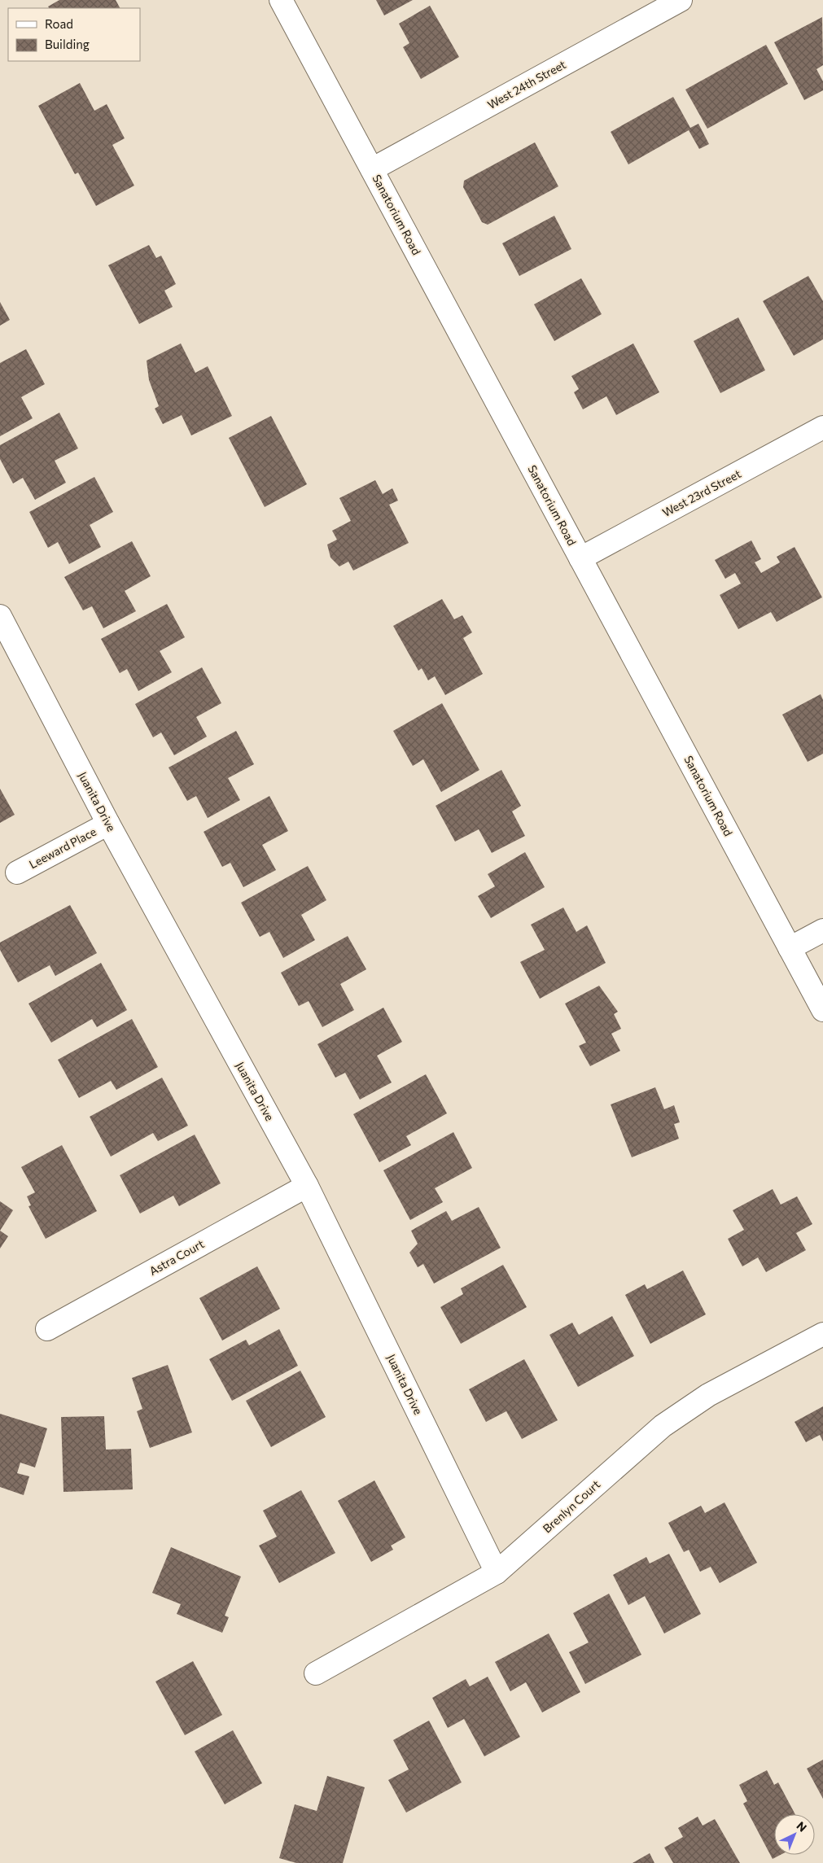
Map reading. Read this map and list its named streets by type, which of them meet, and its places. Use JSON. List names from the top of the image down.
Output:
{
  "streets": {
    "street": [
      "West 24th Street",
      "Sanatorium Road",
      "West 23rd Street",
      "Juanita Drive",
      "Leeward Place",
      "Astra Court",
      "Brenlyn Court"
    ]
  },
  "crossings": [
    ["West 24th Street", "Sanatorium Road"],
    ["Sanatorium Road", "West 23rd Street"],
    ["Juanita Drive", "Leeward Place"],
    ["Juanita Drive", "Astra Court"],
    ["Juanita Drive", "Brenlyn Court"]
  ],
  "legend": ["Road", "Building"],
  "north": "top right"
}
